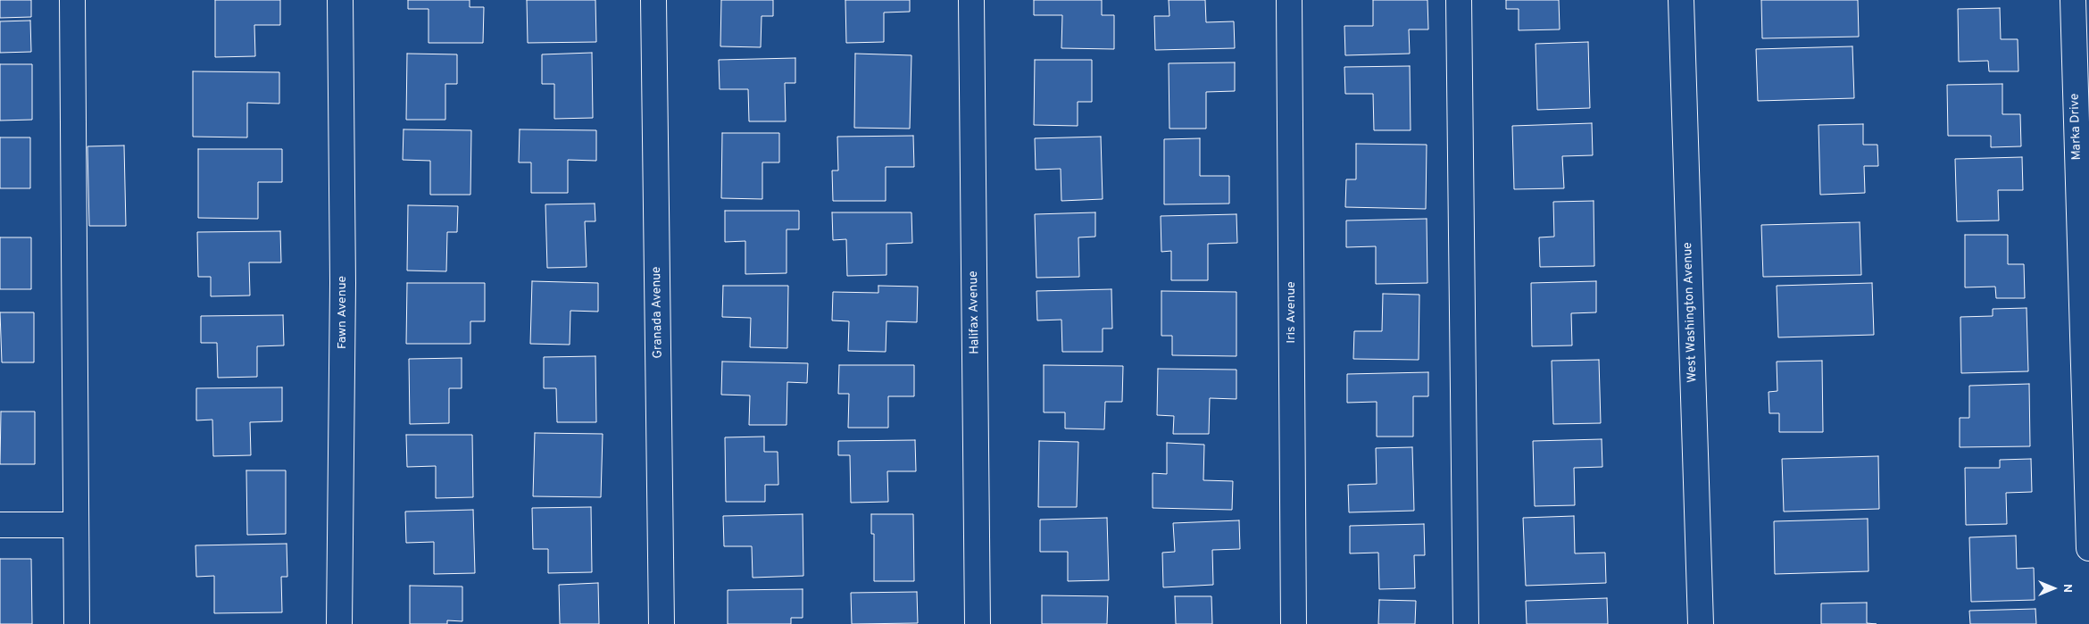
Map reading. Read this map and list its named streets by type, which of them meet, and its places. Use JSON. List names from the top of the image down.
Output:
{
  "streets": {
    "street": [
      "Marka Drive",
      "Fawn Avenue",
      "Granada Avenue",
      "Halifax Avenue",
      "Iris Avenue",
      "West Washington Avenue"
    ]
  },
  "north": "right"
}
